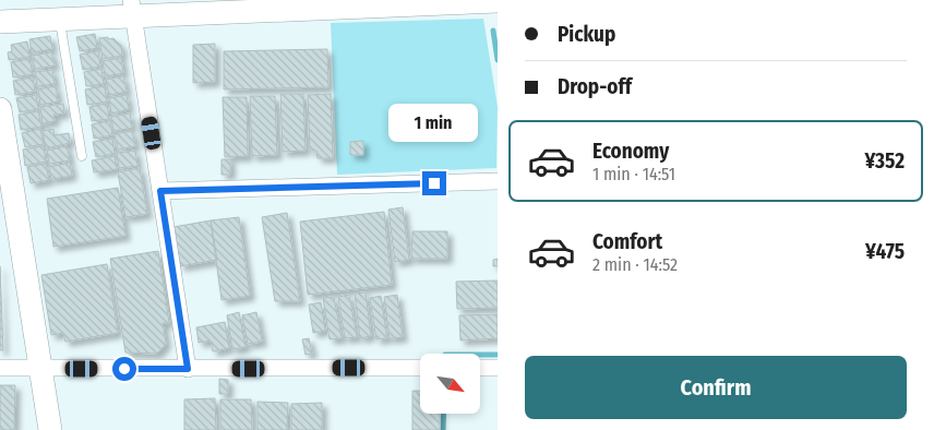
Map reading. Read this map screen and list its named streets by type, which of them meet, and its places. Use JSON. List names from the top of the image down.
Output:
{
  "north": "bottom right",
  "page": {
    "banner": ["Pickup", "Drop-off"],
    "bubble": "1 min",
    "list": [
      {
        "name": "Economy",
        "note": "1 min · 14:51",
        "value": "¥352"
      },
      {
        "name": "Comfort",
        "note": "2 min · 14:52",
        "value": "¥475"
      }
    ],
    "buttons": "Confirm"
  }
}
